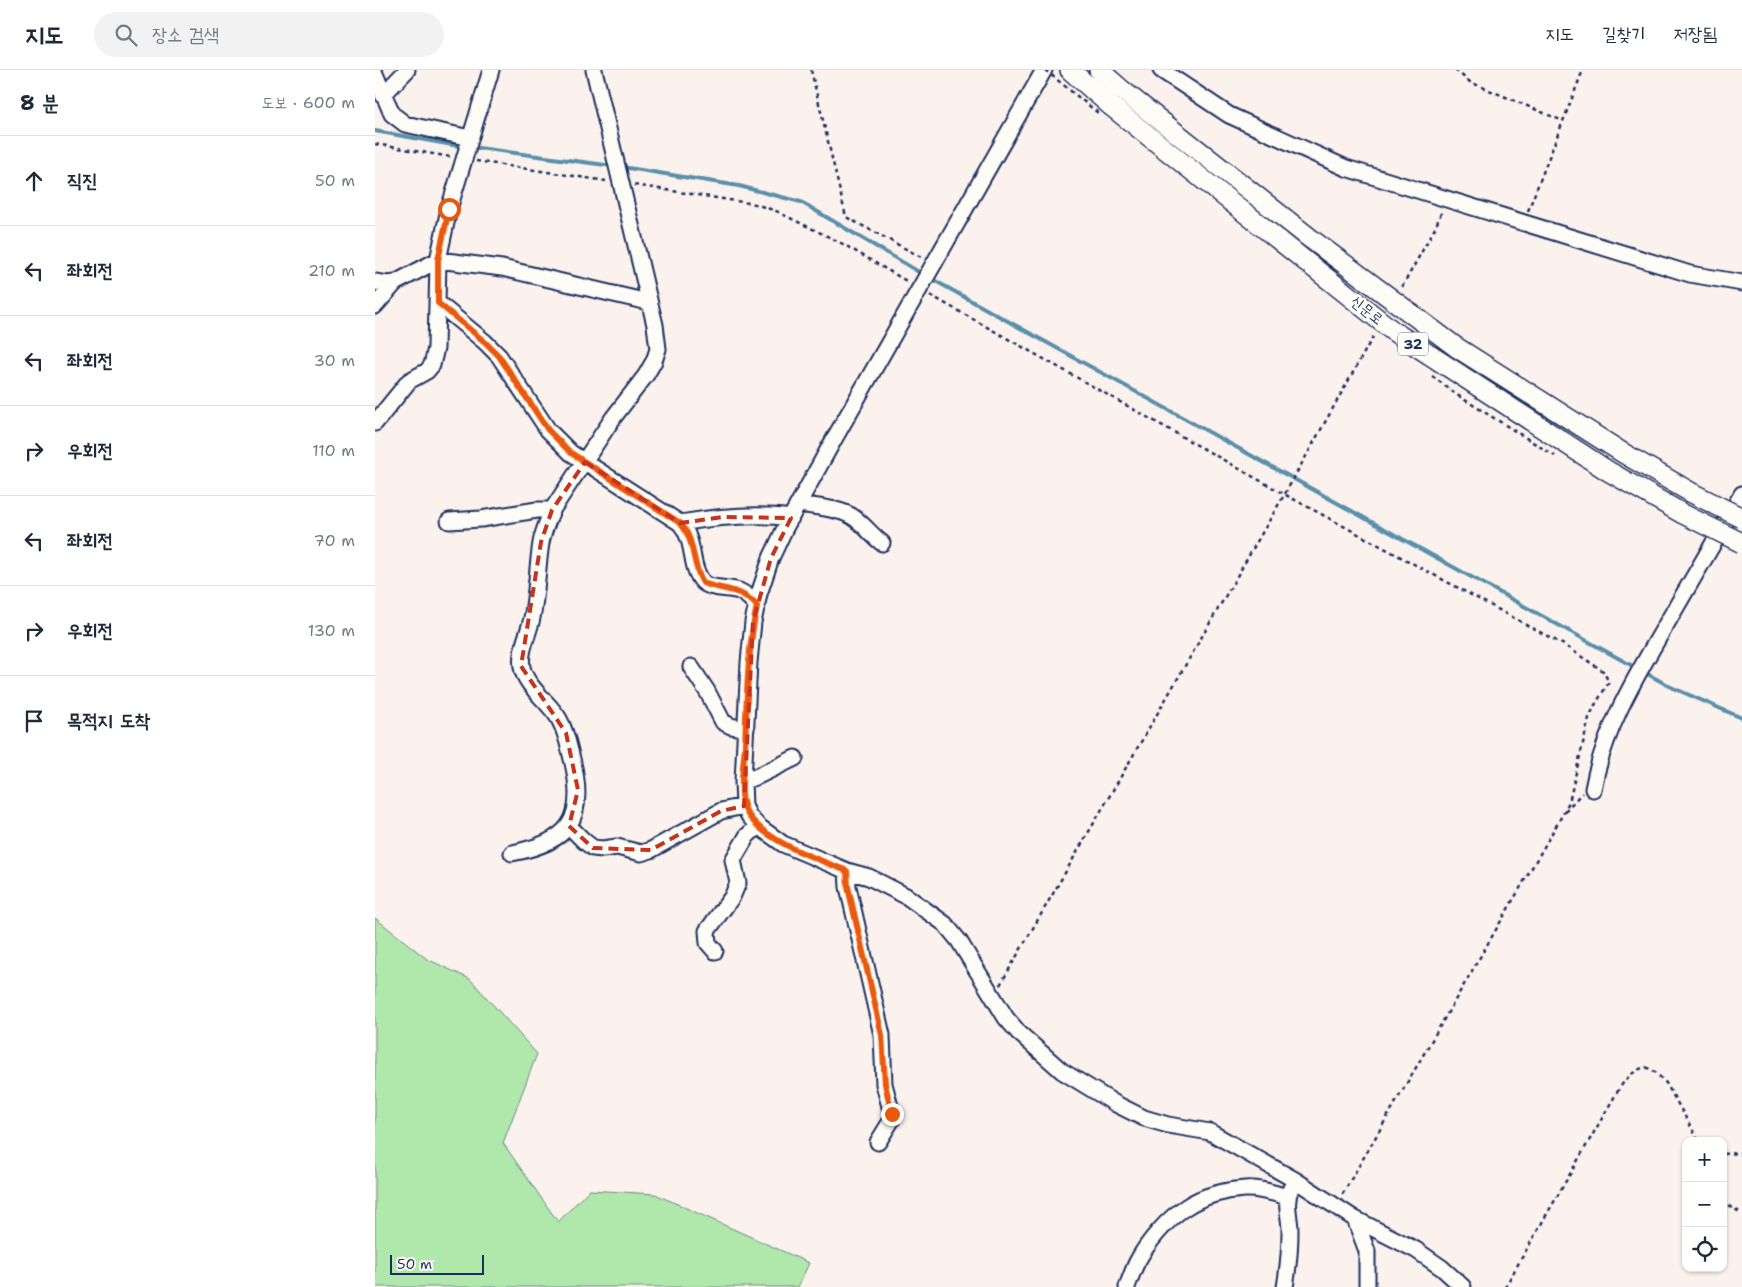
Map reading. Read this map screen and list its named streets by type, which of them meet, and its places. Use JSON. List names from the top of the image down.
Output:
{
  "streets": {
    "main road": ["신문로", "32"]
  },
  "scale_bar": "50 m",
  "page": {
    "header": "지도",
    "search": "장소 검색",
    "nav": ["지도", "길찾기", "저장됨"],
    "heading": ["8 분", "도보 · 600 m"],
    "list": [
      ["직진", "50 m"],
      ["좌회전", "210 m"],
      ["좌회전", "30 m"],
      ["우회전", "110 m"],
      ["좌회전", "70 m"],
      ["우회전", "130 m"],
      "목적지 도착"
    ],
    "map_buttons": ["+", "−"],
    "scale": "50 m"
  }
}
